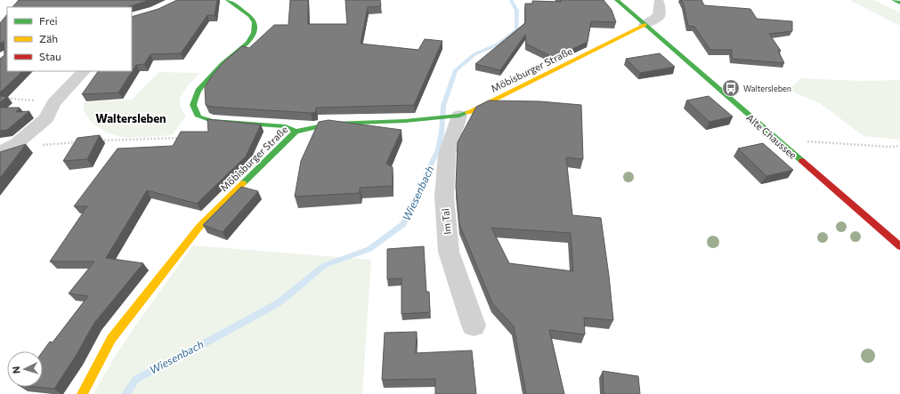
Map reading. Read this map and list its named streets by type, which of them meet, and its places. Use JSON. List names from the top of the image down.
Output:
{
  "streets": {
    "street": ["Möbisburger Straße", "Alte Chaussee", "Im Tal"]
  },
  "crossings": [
    ["Möbisburger Straße", "Alte Chaussee"],
    ["Möbisburger Straße", "Im Tal"]
  ],
  "districts": ["Waltersleben"],
  "water": ["Wiesenbach"],
  "places": {
    "bus stop": ["Waltersleben"]
  },
  "legend": ["Frei", "Zäh", "Stau"],
  "north": "left"
}
